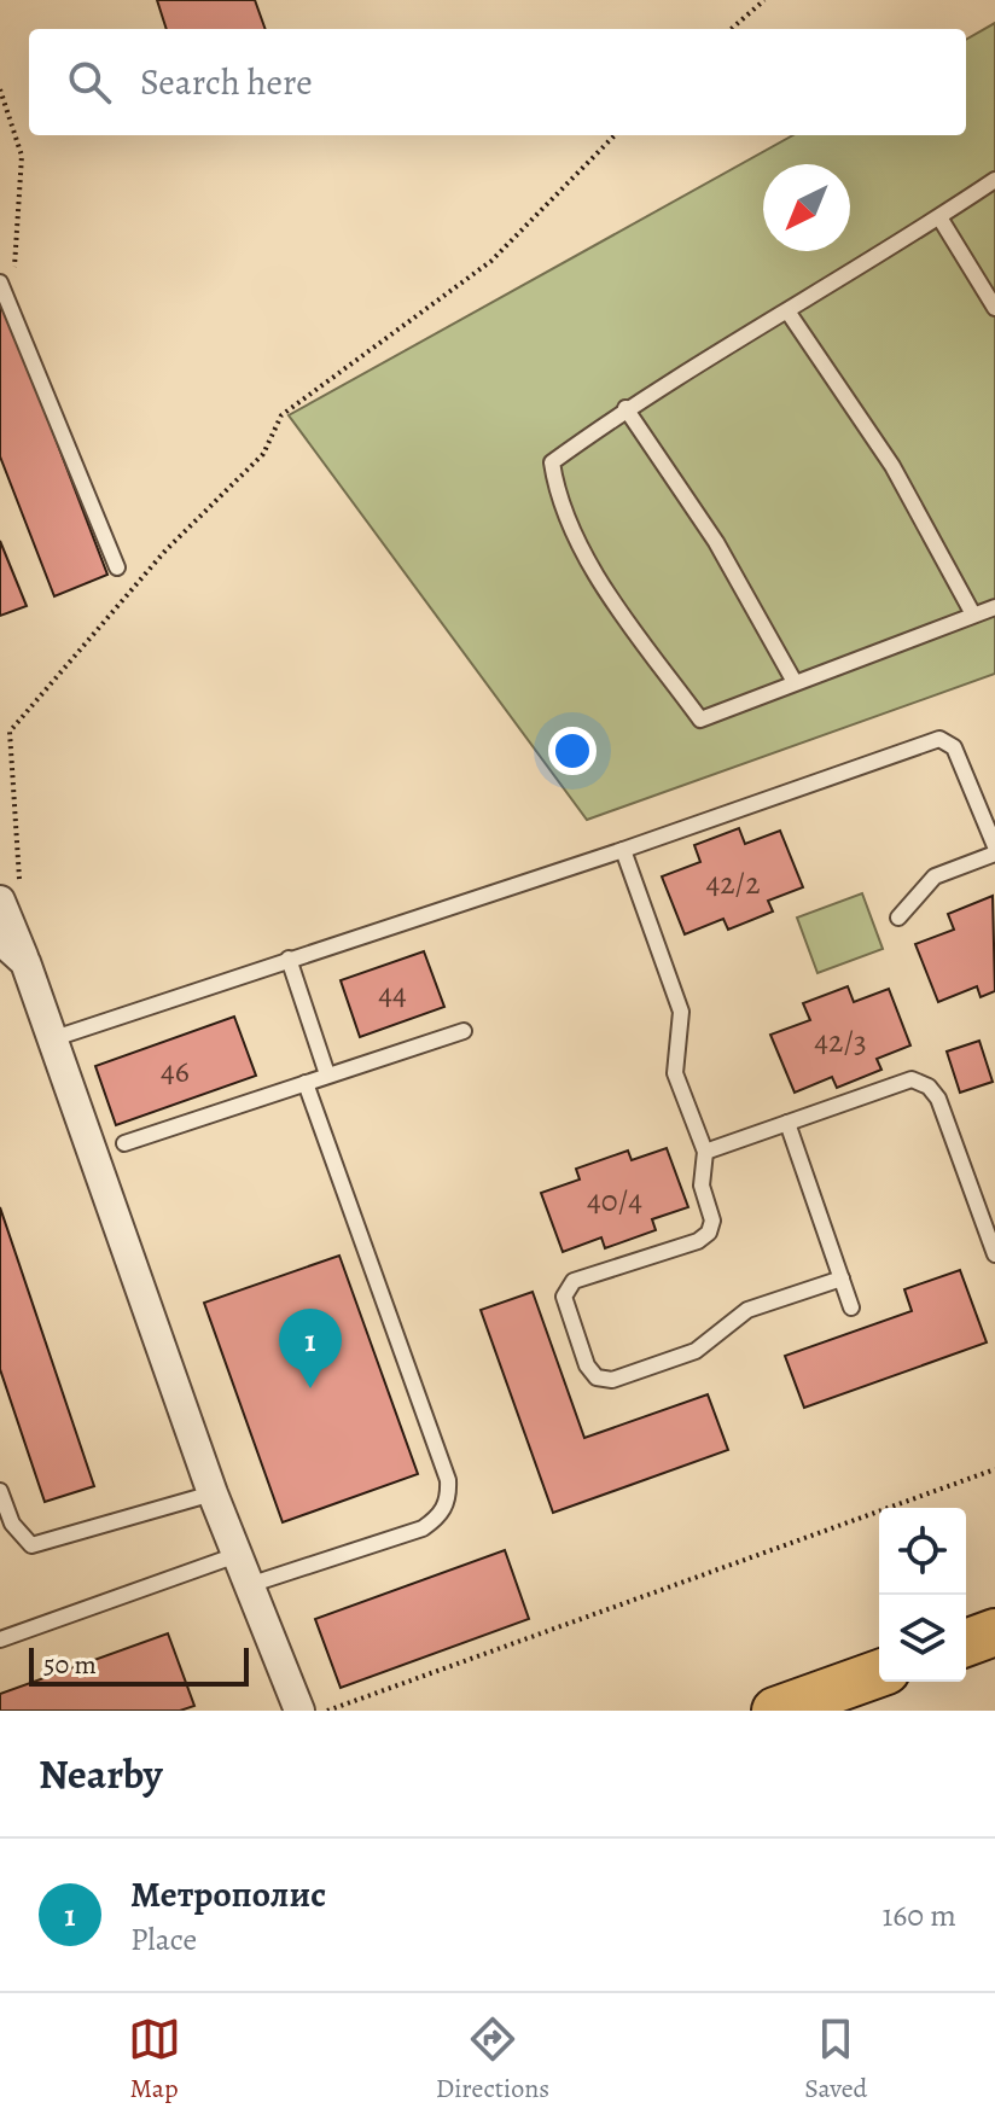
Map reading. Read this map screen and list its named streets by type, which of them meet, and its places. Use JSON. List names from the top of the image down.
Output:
{
  "house_numbers": [
    "42/2",
    "44",
    "42/3",
    "46",
    "40/4"
  ],
  "scale_bar": "50 m",
  "north": "bottom left",
  "page": {
    "search": "Search here",
    "pins": "1",
    "scale": "50 m",
    "heading": "Nearby",
    "list": [
      {
        "mark": "1",
        "name": "Метрополис",
        "note": "Place",
        "value": "160 m"
      }
    ],
    "nav": ["Map", "Directions", "Saved"]
  }
}
